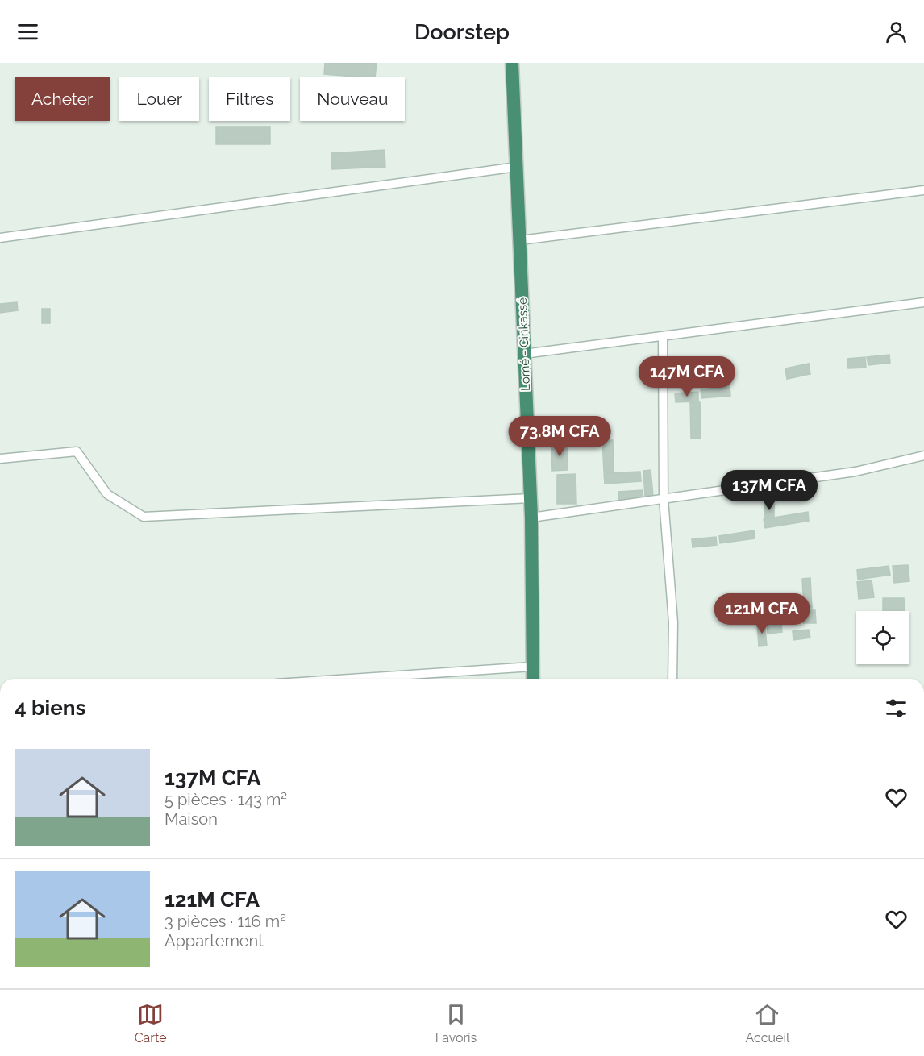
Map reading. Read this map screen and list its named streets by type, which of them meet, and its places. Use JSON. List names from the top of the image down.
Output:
{
  "streets": {
    "highway": ["Lomé - Cinkassé"]
  },
  "page": {
    "header": "Doorstep",
    "chip": [
      "Acheter",
      "Louer",
      "Filtres",
      "Nouveau"
    ],
    "price": [
      "147M CFA",
      "73.8M CFA",
      "137M CFA",
      "121M CFA"
    ],
    "heading": "4 biens",
    "list": [
      {
        "name": "137M CFA",
        "note": "5 pièces · 143 m² · Maison"
      },
      {
        "name": "121M CFA",
        "note": "3 pièces · 116 m² · Appartement"
      }
    ],
    "tabs": ["Carte", "Favoris", "Accueil"]
  }
}
